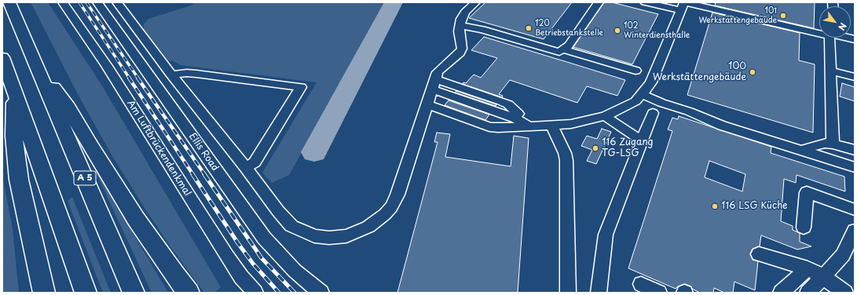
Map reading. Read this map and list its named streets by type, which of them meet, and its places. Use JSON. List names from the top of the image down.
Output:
{
  "streets": {
    "highway": ["A 5"],
    "street": ["Am Luftbrückendenkmal", "Ellis Road"]
  },
  "places": [
    "101 Werkstättengebäude",
    "120 Betriebstankstelle",
    "102 Winterdiensthalle",
    "100 Werkstättengebäude",
    "116 Zugang TG-LSG",
    "116 LSG Küche"
  ],
  "north": "bottom right"
}
